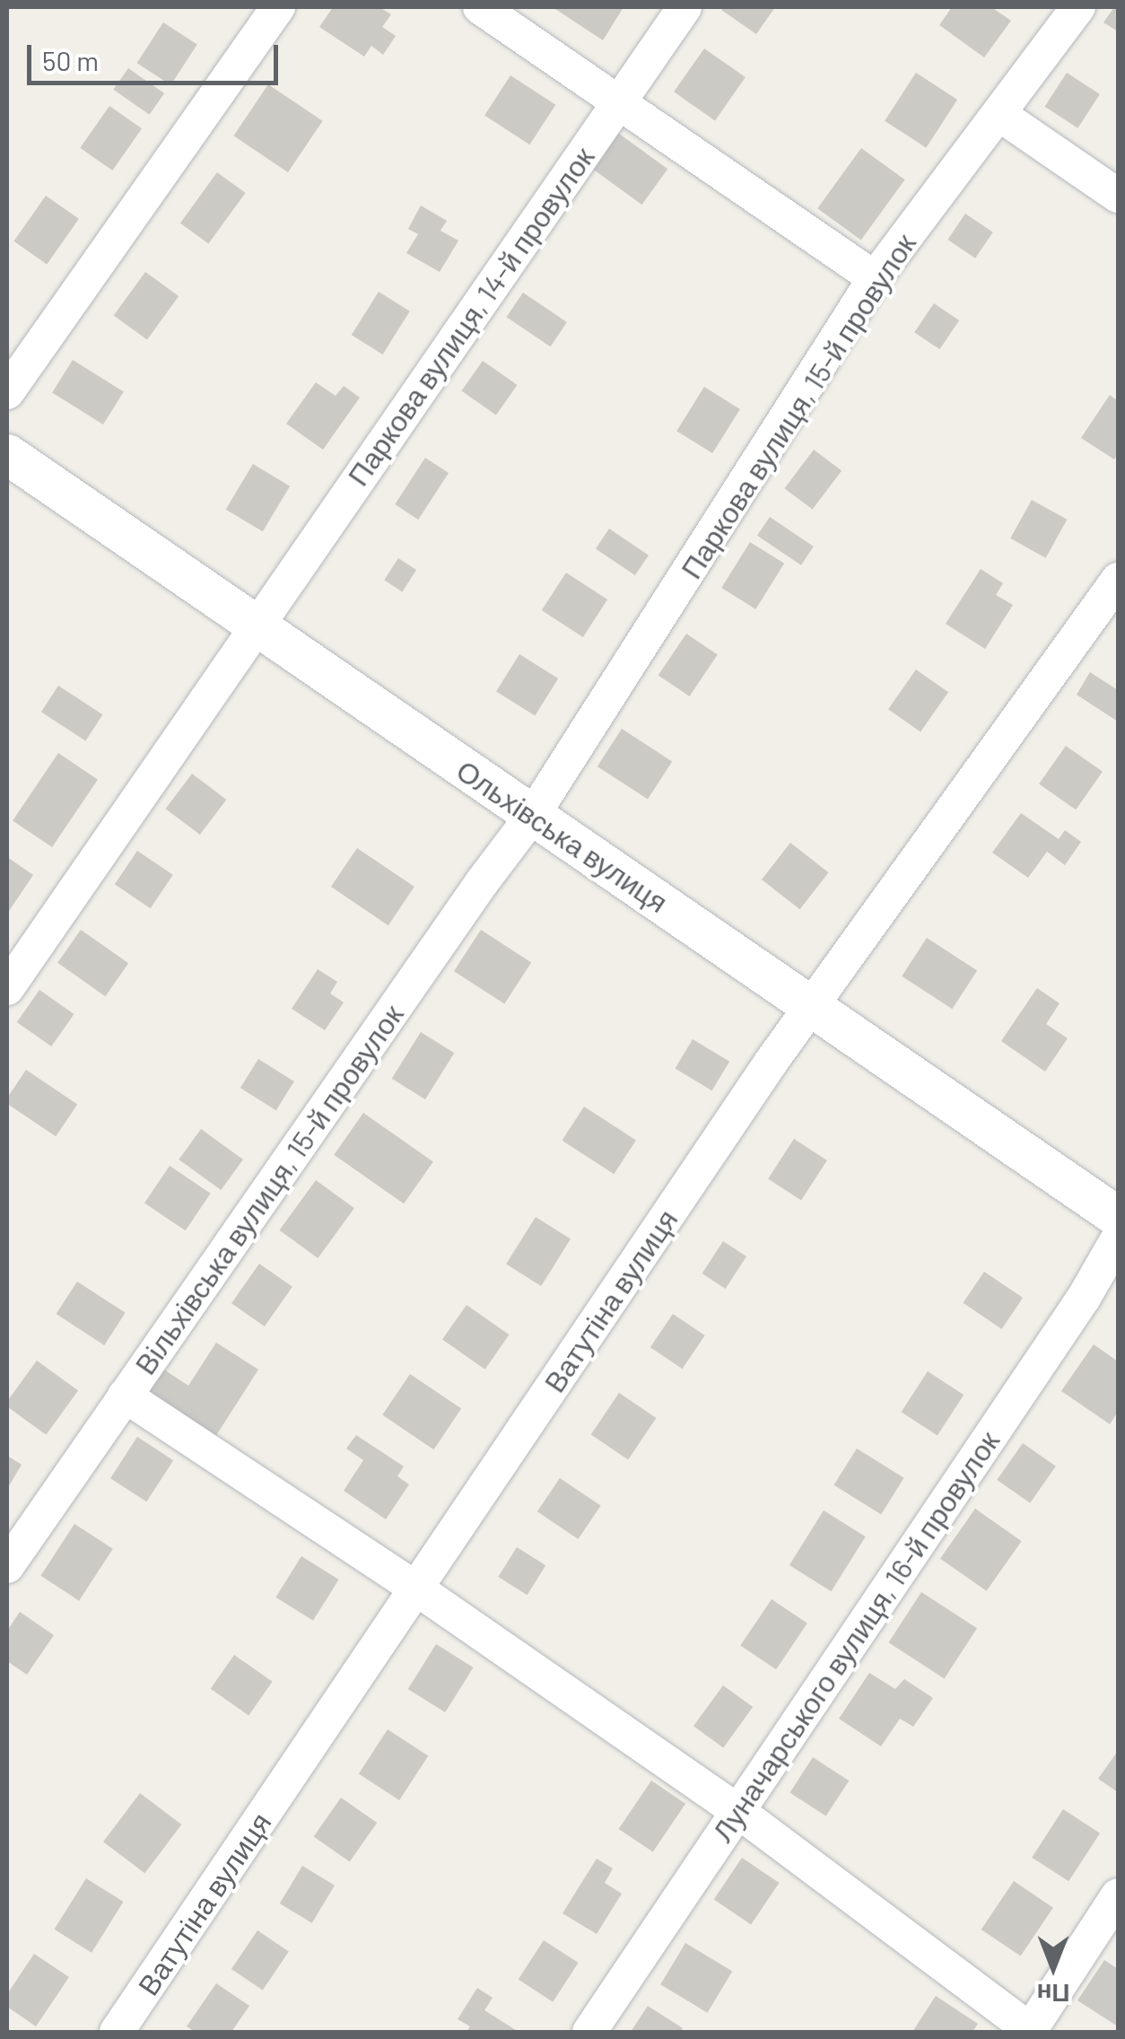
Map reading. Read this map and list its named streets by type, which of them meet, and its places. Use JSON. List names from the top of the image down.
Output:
{
  "streets": {
    "street": [
      "Паркова вулиця, 14-й провулок",
      "Паркова вулиця, 15-й провулок",
      "Ольхівська вулиця",
      "Вільхівська вулиця, 15-й провулок",
      "Ватутіна вулиця",
      "Луначарського вулиця, 16-й провулок"
    ]
  },
  "crossings": [
    ["Паркова вулиця, 14-й провулок", "Ольхівська вулиця"],
    ["Паркова вулиця, 15-й провулок", "Ольхівська вулиця"],
    ["Паркова вулиця, 15-й провулок", "Вільхівська вулиця, 15-й провулок"],
    ["Ольхівська вулиця", "Вільхівська вулиця, 15-й провулок"],
    ["Ольхівська вулиця", "Ватутіна вулиця"]
  ],
  "scale_bar": "50 m",
  "north": "bottom"
}
